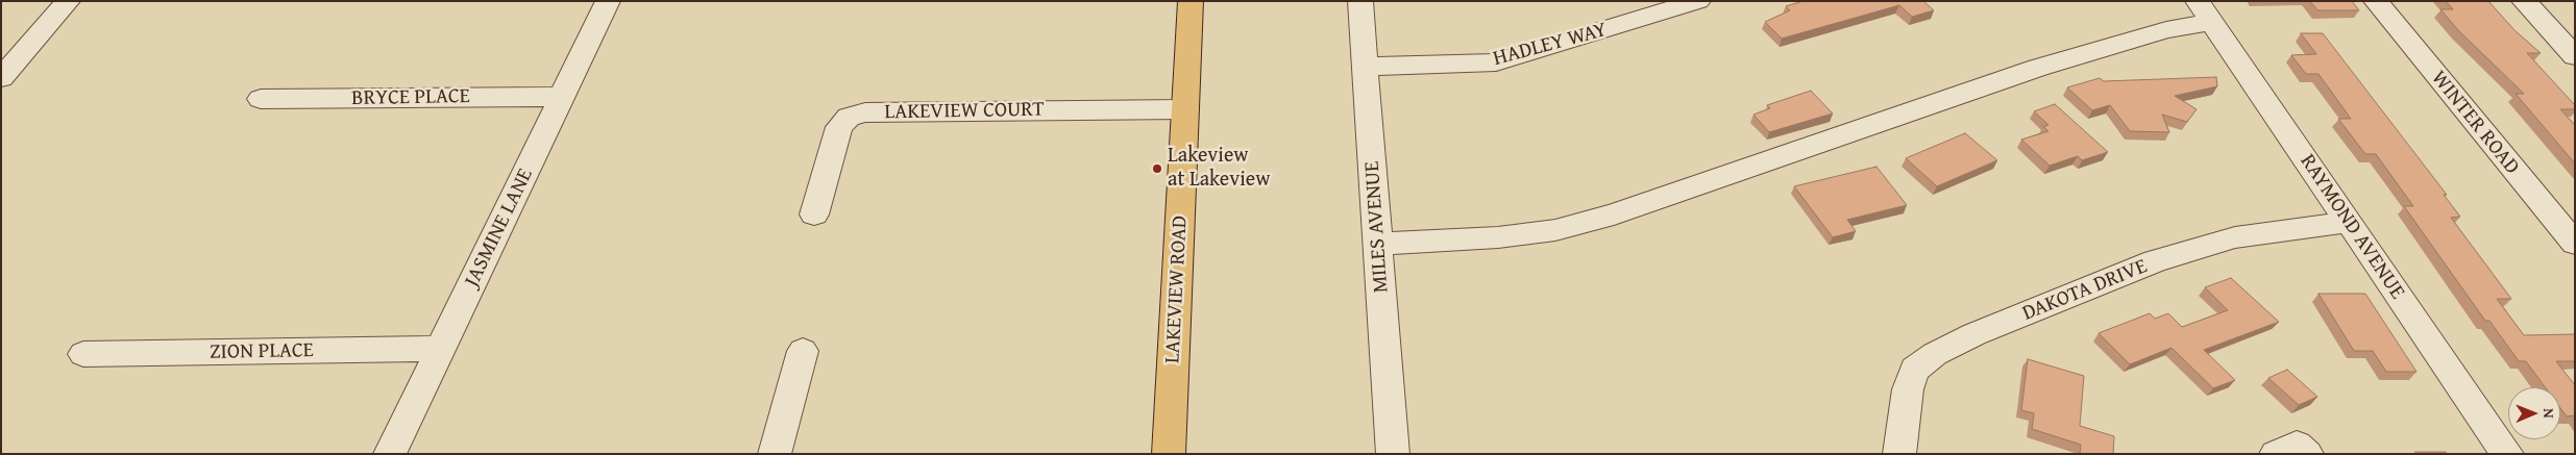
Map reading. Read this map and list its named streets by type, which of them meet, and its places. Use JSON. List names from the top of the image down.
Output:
{
  "streets": {
    "main road": ["LAKEVIEW ROAD"],
    "street": [
      "HADLEY WAY",
      "BRYCE PLACE",
      "LAKEVIEW COURT",
      "WINTER ROAD",
      "MILES AVENUE",
      "RAYMOND AVENUE",
      "JASMINE LANE",
      "DAKOTA DRIVE",
      "ZION PLACE"
    ]
  },
  "crossings": [
    ["HADLEY WAY", "MILES AVENUE"],
    ["BRYCE PLACE", "JASMINE LANE"],
    ["LAKEVIEW COURT", "LAKEVIEW ROAD"],
    ["RAYMOND AVENUE", "DAKOTA DRIVE"],
    ["JASMINE LANE", "ZION PLACE"]
  ],
  "places": ["Lakeview at Lakeview"],
  "north": "right"
}
